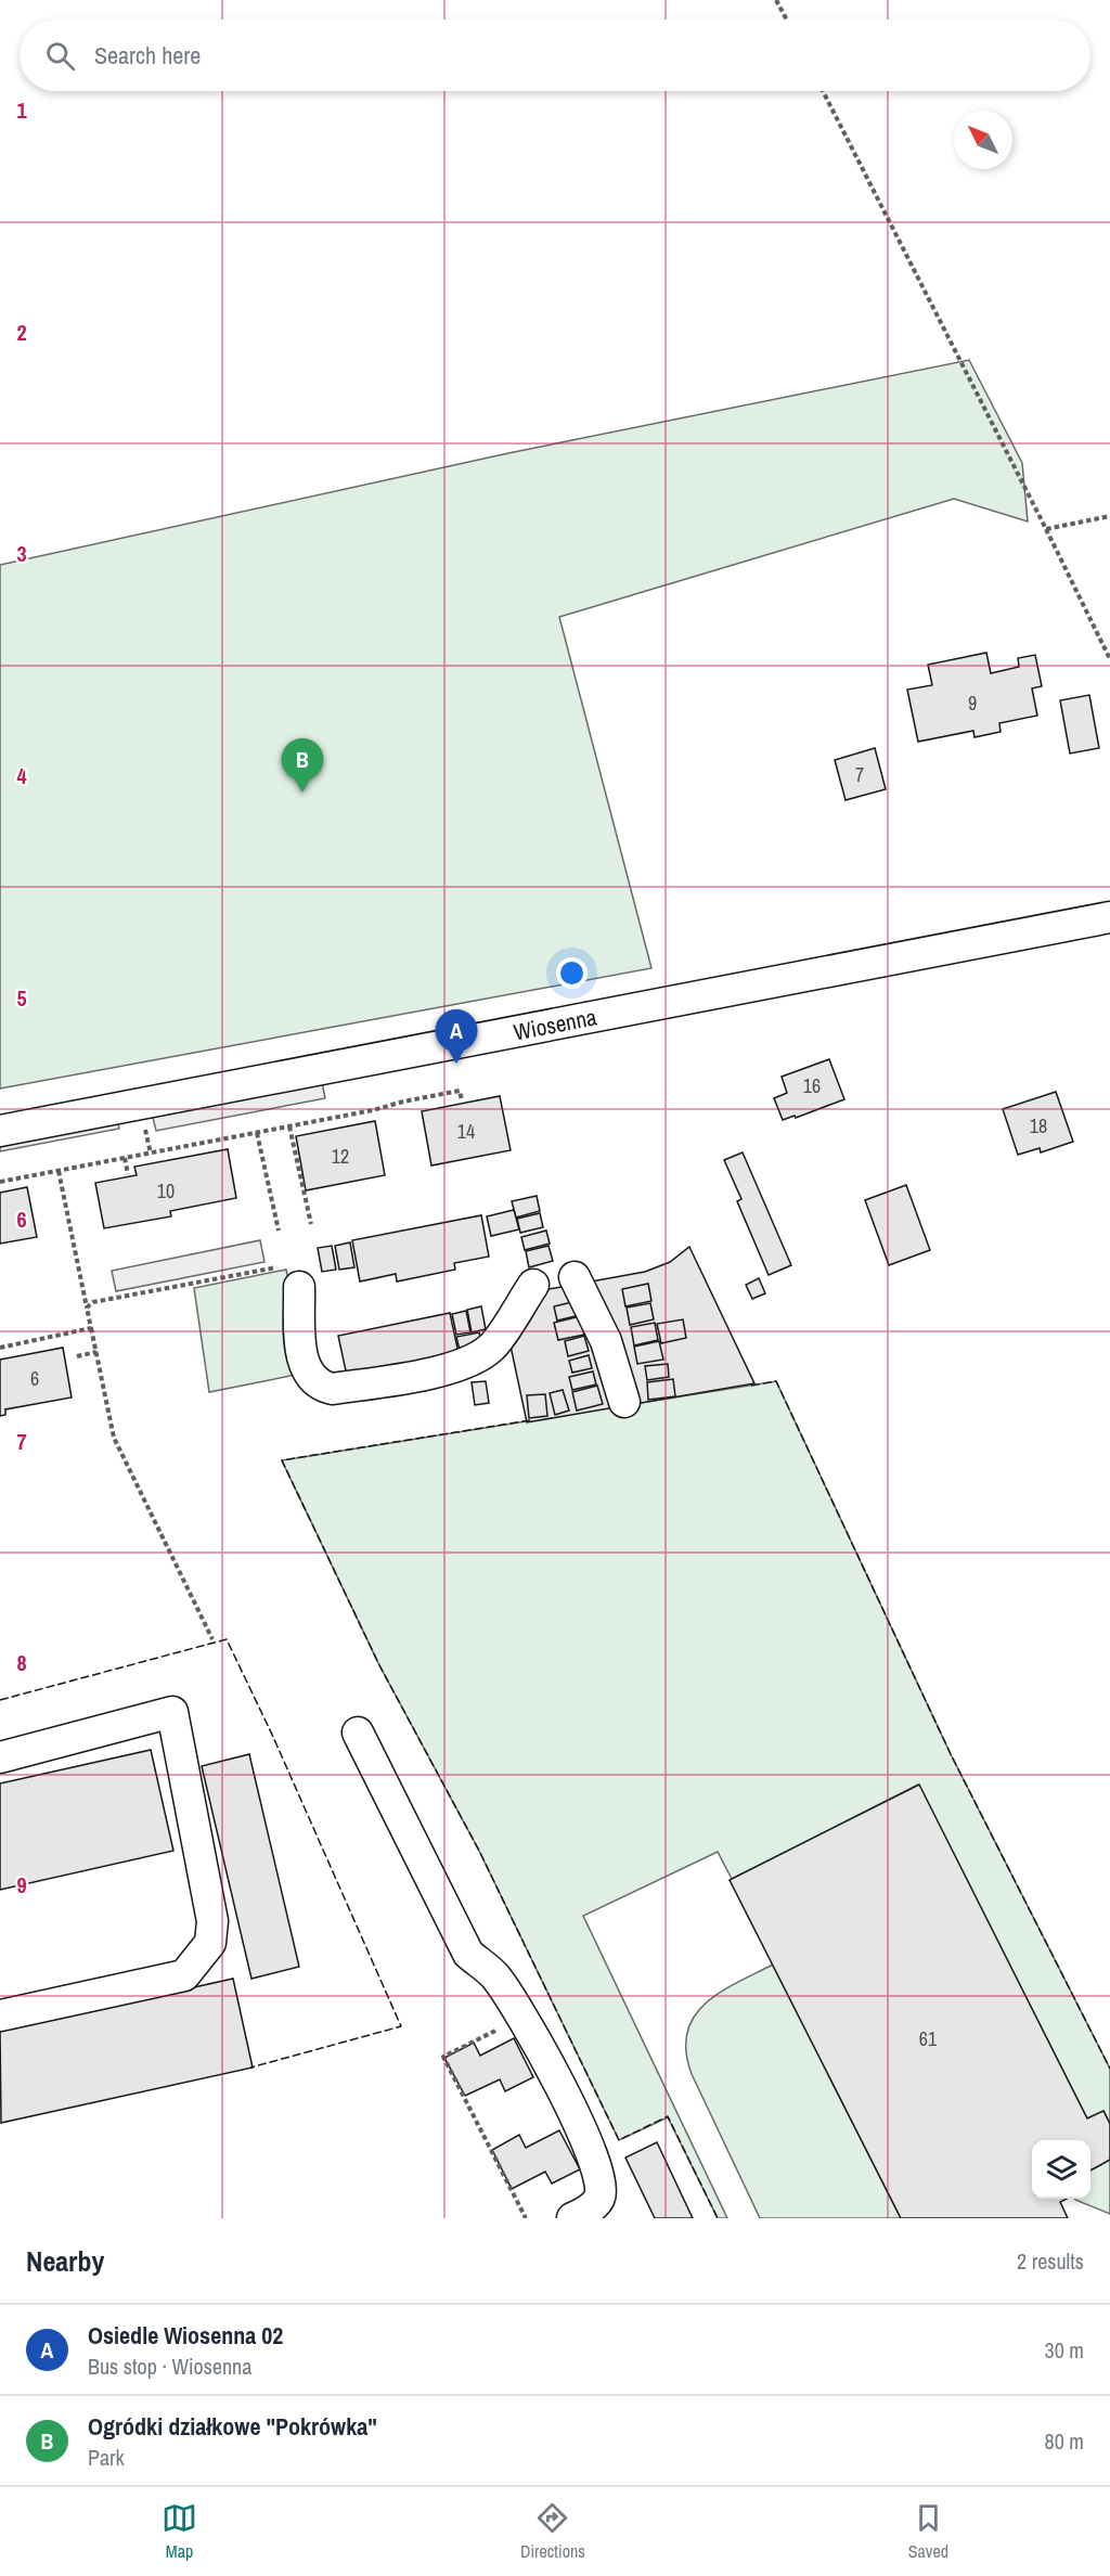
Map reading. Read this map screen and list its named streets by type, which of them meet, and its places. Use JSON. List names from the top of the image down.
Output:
{
  "streets": {
    "street": ["Wiosenna"]
  },
  "house_numbers": [
    "9",
    "7",
    "16",
    "18",
    "14",
    "12",
    "10",
    "6",
    "61"
  ],
  "north": "top left",
  "page": {
    "search": "Search here",
    "pins": ["B", "A"],
    "heading": ["Nearby", "2 results"],
    "list": [
      {
        "mark": "A",
        "name": "Osiedle Wiosenna 02",
        "note": "Bus stop · Wiosenna",
        "value": "30 m"
      },
      {
        "mark": "B",
        "name": "Ogródki działkowe \"Pokrówka\"",
        "note": "Park",
        "value": "80 m"
      }
    ],
    "nav": ["Map", "Directions", "Saved"]
  },
  "grid": {
    "rows": [
      "1",
      "2",
      "3",
      "4",
      "5",
      "6",
      "7",
      "8",
      "9"
    ]
  }
}
